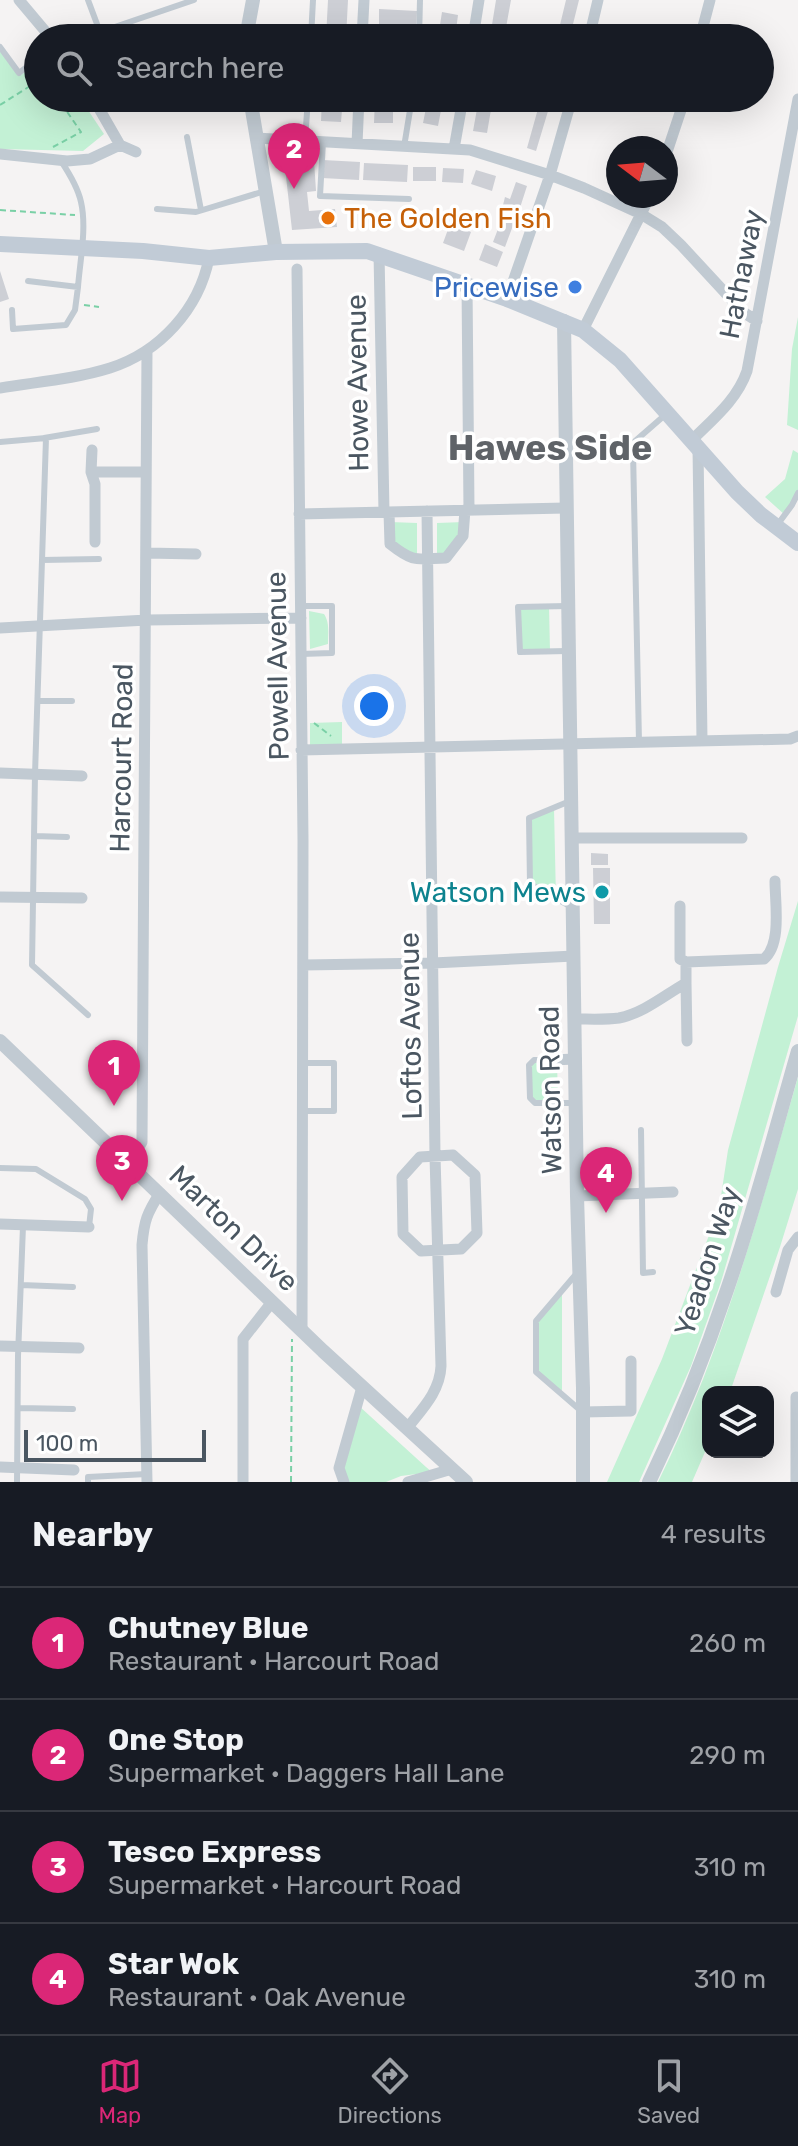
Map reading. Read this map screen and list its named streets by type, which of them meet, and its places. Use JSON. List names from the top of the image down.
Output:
{
  "streets": {
    "street": [
      "Hathaway",
      "Howe Avenue",
      "Powell Avenue",
      "Harcourt Road",
      "Loftos Avenue",
      "Watson Road",
      "Marton Drive",
      "Yeadon Way"
    ]
  },
  "crossings": [
    ["Powell Avenue", "Marton Drive"],
    ["Harcourt Road", "Marton Drive"],
    ["Loftos Avenue", "Marton Drive"]
  ],
  "districts": ["Hawes Side"],
  "places": ["The Golden Fish", "Pricewise", "Watson Mews"],
  "scale_bar": "100 m",
  "north": "left",
  "page": {
    "search": "Search here",
    "pins": [
      "2",
      "1",
      "3",
      "4"
    ],
    "scale": "100 m",
    "heading": ["Nearby", "4 results"],
    "list": [
      {
        "mark": "1",
        "name": "Chutney Blue",
        "note": "Restaurant · Harcourt Road",
        "value": "260 m"
      },
      {
        "mark": "2",
        "name": "One Stop",
        "note": "Supermarket · Daggers Hall Lane",
        "value": "290 m"
      },
      {
        "mark": "3",
        "name": "Tesco Express",
        "note": "Supermarket · Harcourt Road",
        "value": "310 m"
      },
      {
        "mark": "4",
        "name": "Star Wok",
        "note": "Restaurant · Oak Avenue",
        "value": "310 m"
      }
    ],
    "nav": ["Map", "Directions", "Saved"]
  }
}
